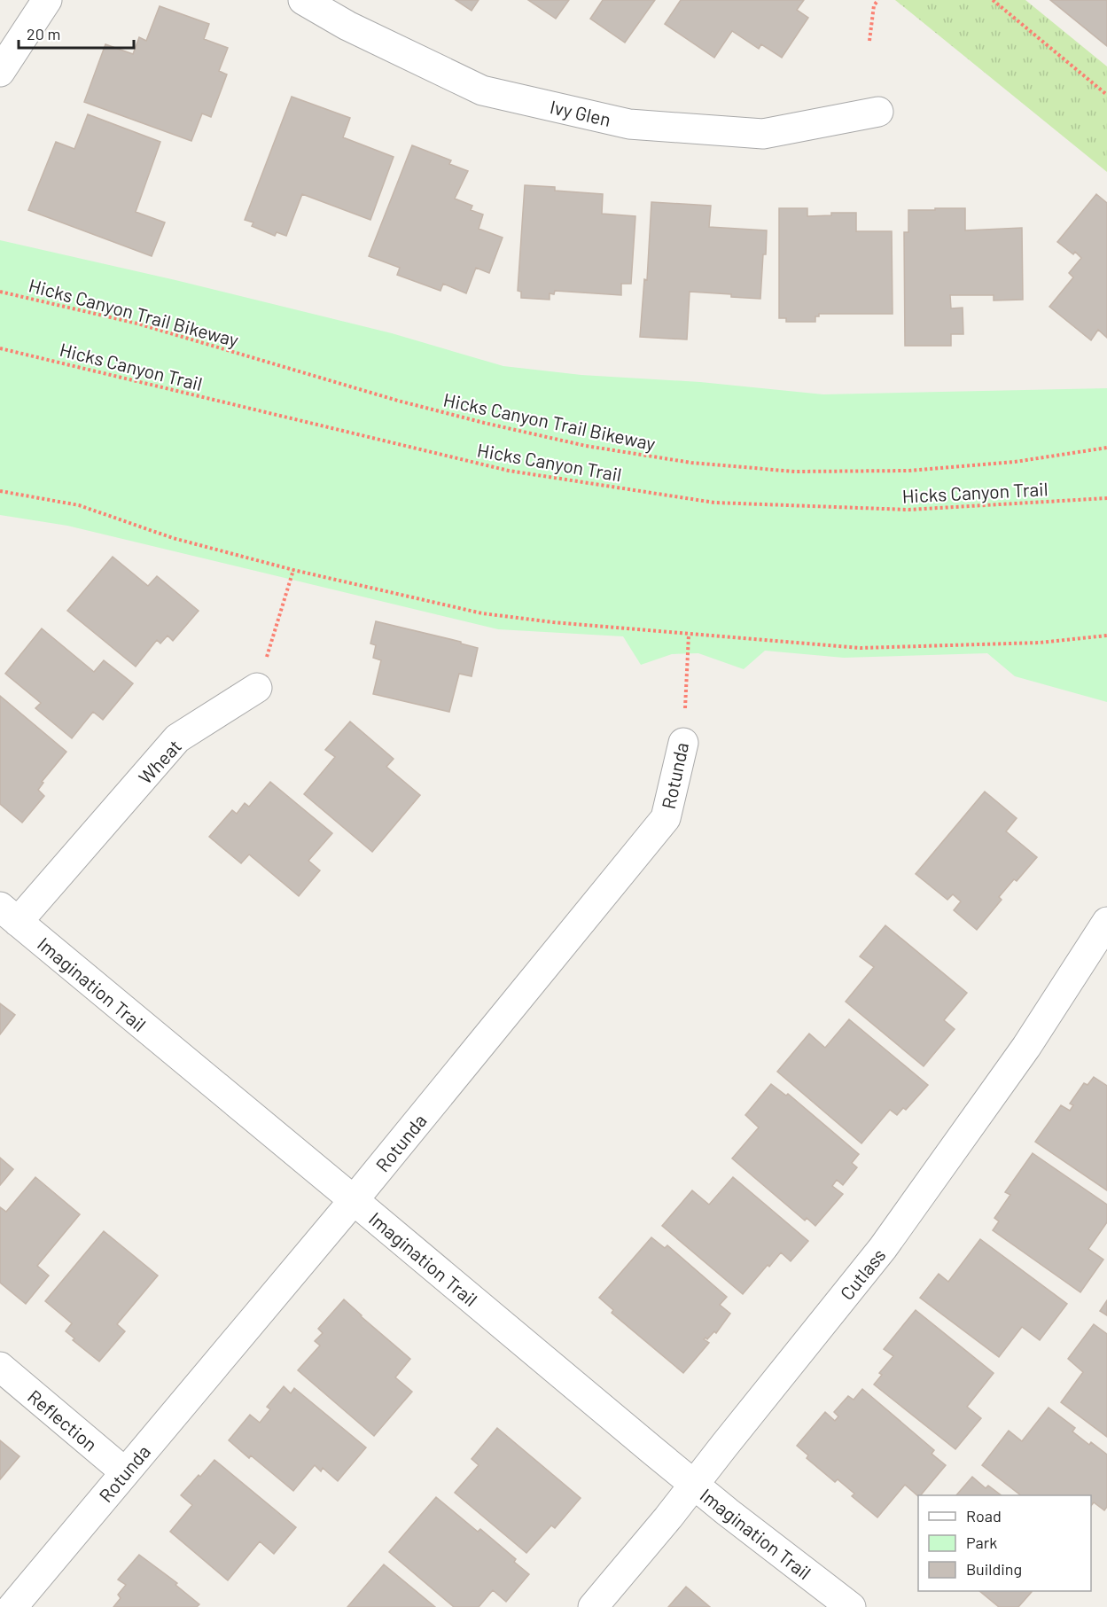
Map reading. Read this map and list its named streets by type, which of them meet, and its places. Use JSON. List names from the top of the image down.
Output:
{
  "streets": {
    "street": [
      "Ivy Glen",
      "Wheat",
      "Rotunda",
      "Imagination Trail",
      "Cutlass",
      "Reflection"
    ],
    "path": ["Hicks Canyon Trail Bikeway", "Hicks Canyon Trail"]
  },
  "crossings": [
    ["Wheat", "Imagination Trail"],
    ["Rotunda", "Imagination Trail"],
    ["Rotunda", "Reflection"],
    ["Imagination Trail", "Cutlass"]
  ],
  "legend": ["Road", "Park", "Building"],
  "scale_bar": "20 m"
}
